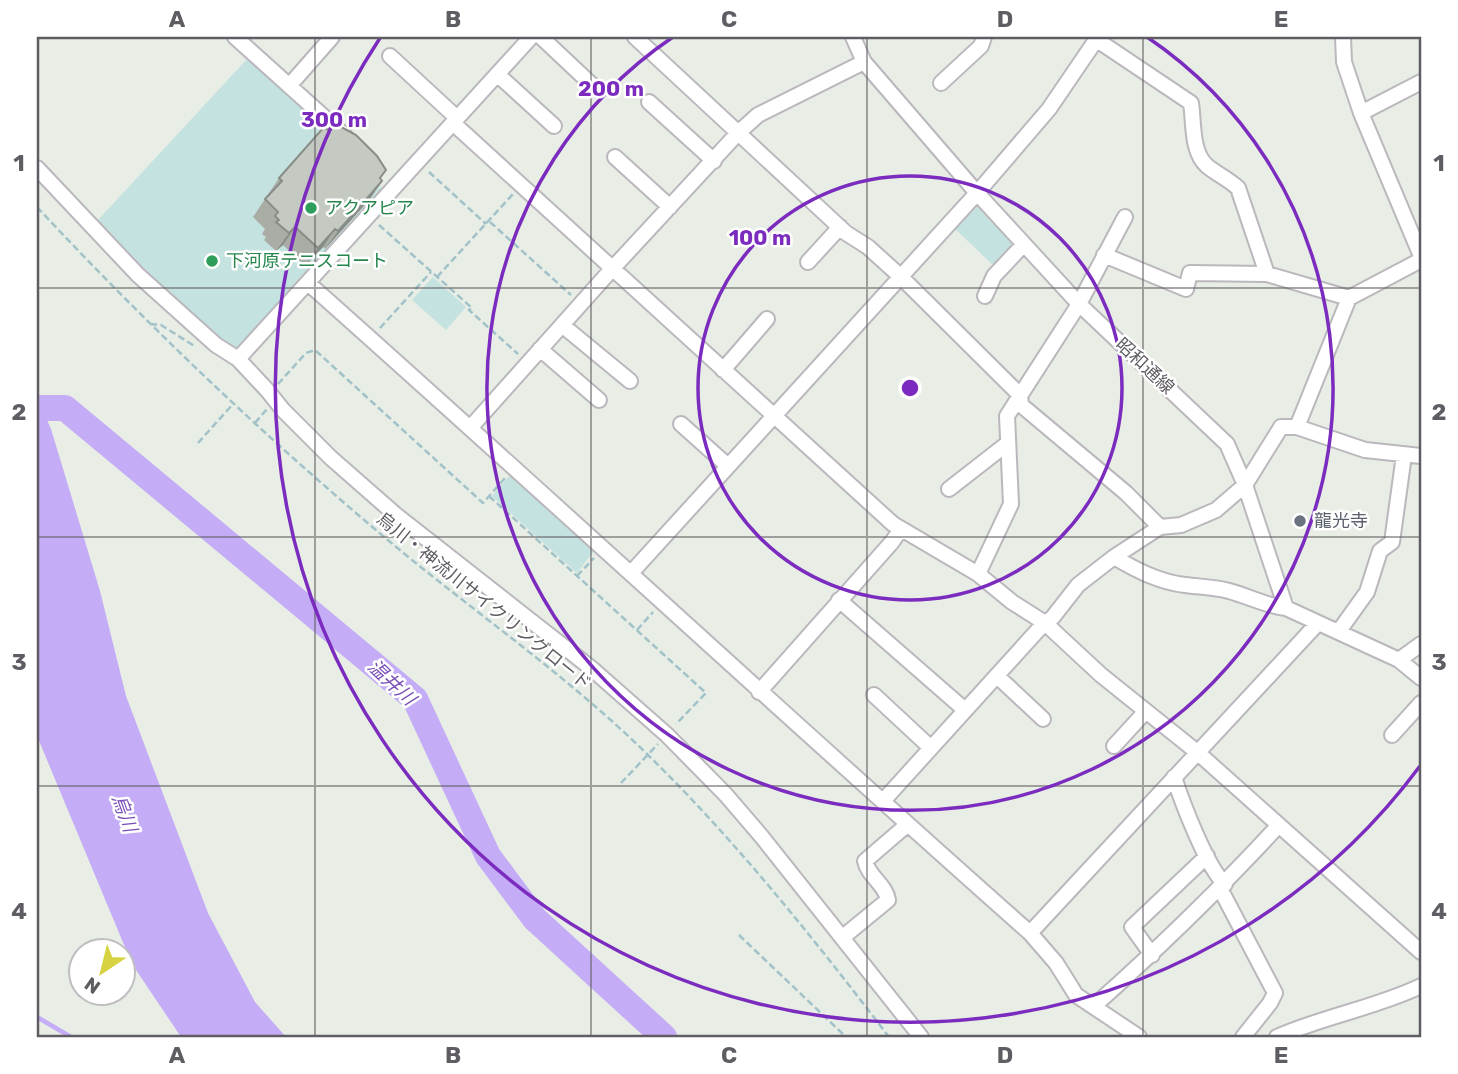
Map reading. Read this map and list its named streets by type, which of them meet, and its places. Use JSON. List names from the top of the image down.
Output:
{
  "streets": {
    "street": ["昭和通線"],
    "path": ["烏川・神流川サイクリングロード"]
  },
  "water": ["温井川", "烏川"],
  "places": ["アクアピア", "下河原テニスコート", "龍光寺"],
  "north": "bottom left",
  "grid": {
    "columns": [
      "A",
      "B",
      "C",
      "D",
      "E"
    ],
    "rows": [
      "1",
      "2",
      "3",
      "4"
    ]
  },
  "rings": ["200 m", "300 m", "100 m"]
}
